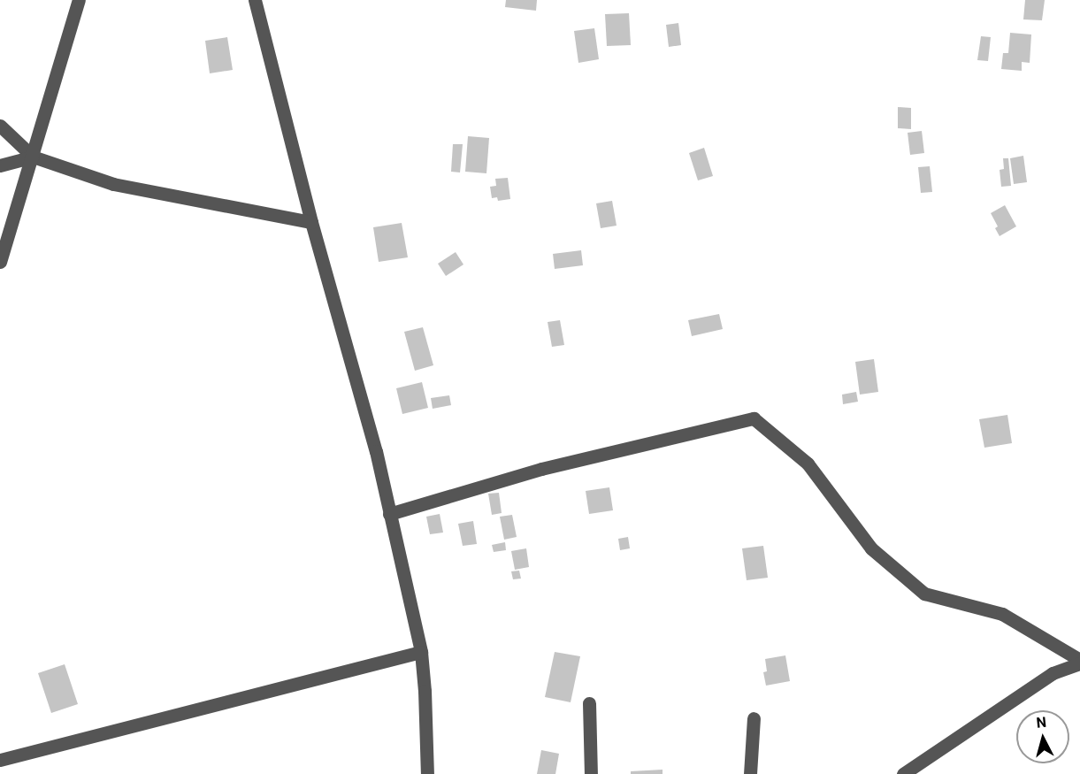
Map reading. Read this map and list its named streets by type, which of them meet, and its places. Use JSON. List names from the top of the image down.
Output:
{
  "north": "top"
}
